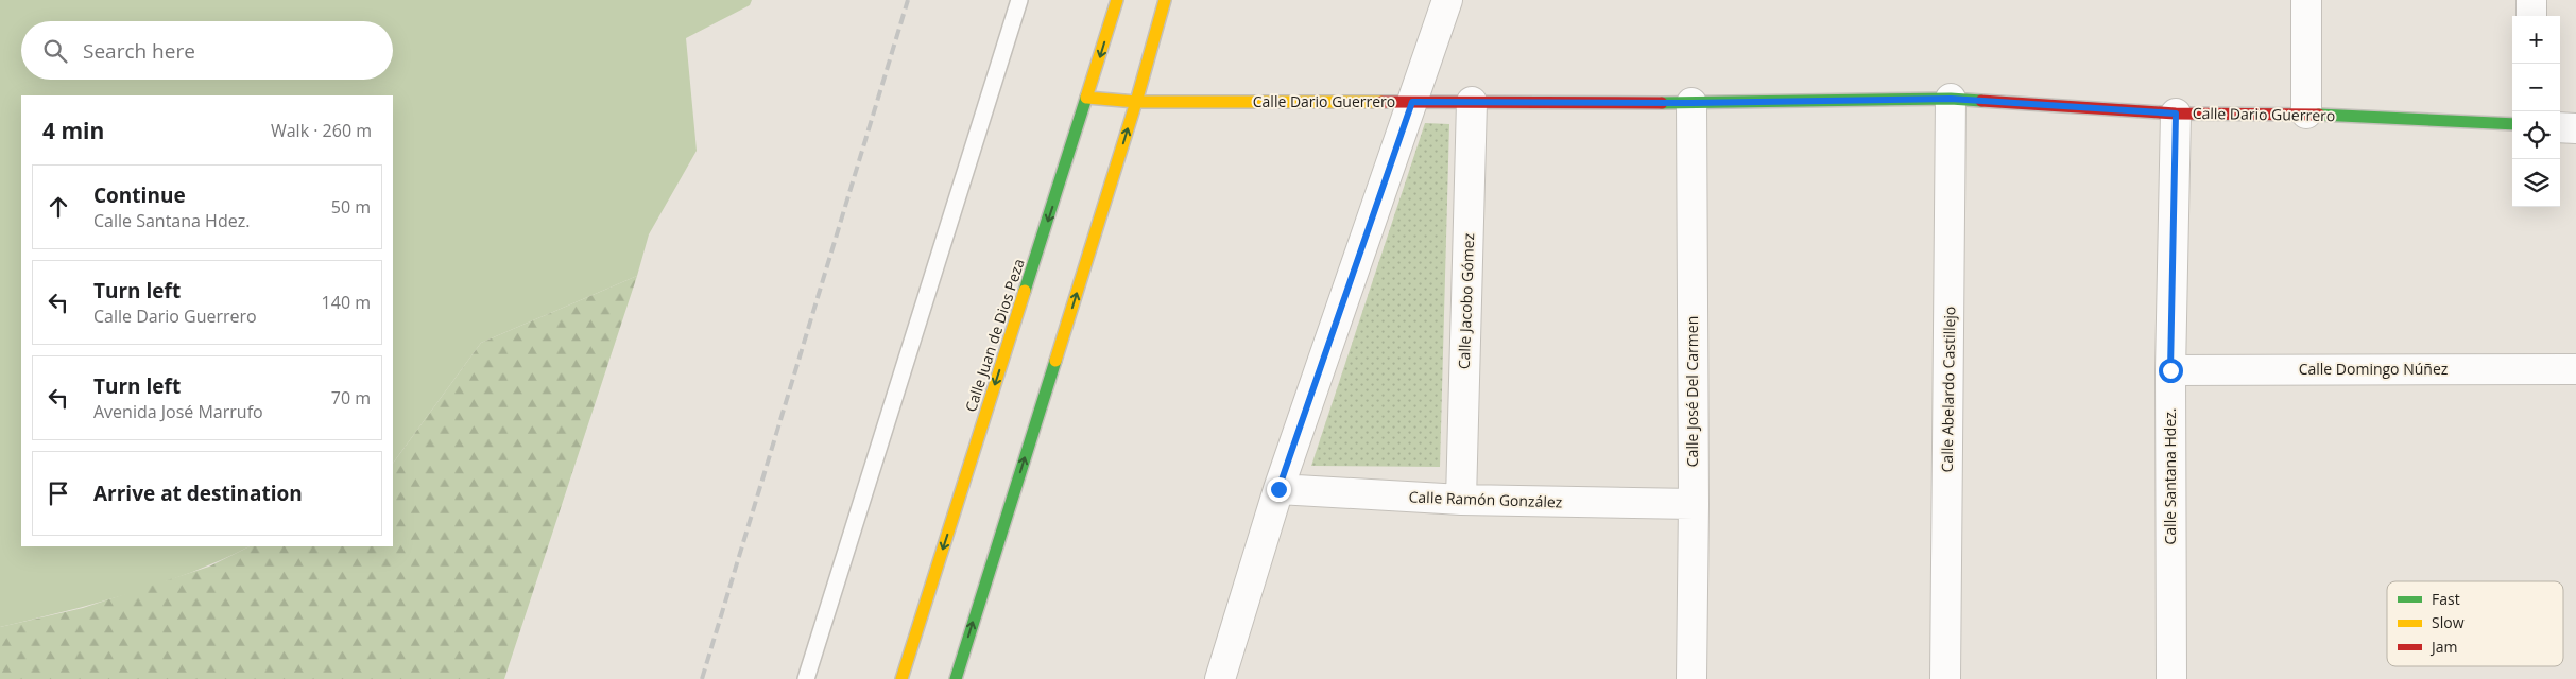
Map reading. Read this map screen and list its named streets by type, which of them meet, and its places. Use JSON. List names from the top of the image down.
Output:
{
  "streets": {
    "street": [
      "Calle Dario Guerrero",
      "Calle Jacobo Gómez",
      "Calle Juan de Dios Peza",
      "Calle Domingo Núñez",
      "Calle Abelardo Castillejo",
      "Calle José Del Carmen",
      "Calle Santana Hdez.",
      "Calle Ramón González"
    ]
  },
  "crossings": [
    ["Calle Dario Guerrero", "Calle Jacobo Gómez"],
    ["Calle Dario Guerrero", "Calle Juan de Dios Peza"],
    ["Calle Dario Guerrero", "Calle Abelardo Castillejo"],
    ["Calle Dario Guerrero", "Calle José Del Carmen"],
    ["Calle Dario Guerrero", "Calle Santana Hdez."],
    ["Calle Jacobo Gómez", "Calle Ramón González"],
    ["Calle Domingo Núñez", "Calle Santana Hdez."],
    ["Calle José Del Carmen", "Calle Ramón González"]
  ],
  "legend": ["Fast", "Slow", "Jam"],
  "page": {
    "map_buttons": ["+", "−"],
    "search": "Search here",
    "heading": ["4 min", "Walk · 260 m"],
    "list": [
      ["Continue", "Calle Santana Hdez.", "50 m"],
      ["Turn left", "Calle Dario Guerrero", "140 m"],
      ["Turn left", "Avenida José Marrufo", "70 m"],
      "Arrive at destination"
    ]
  }
}
